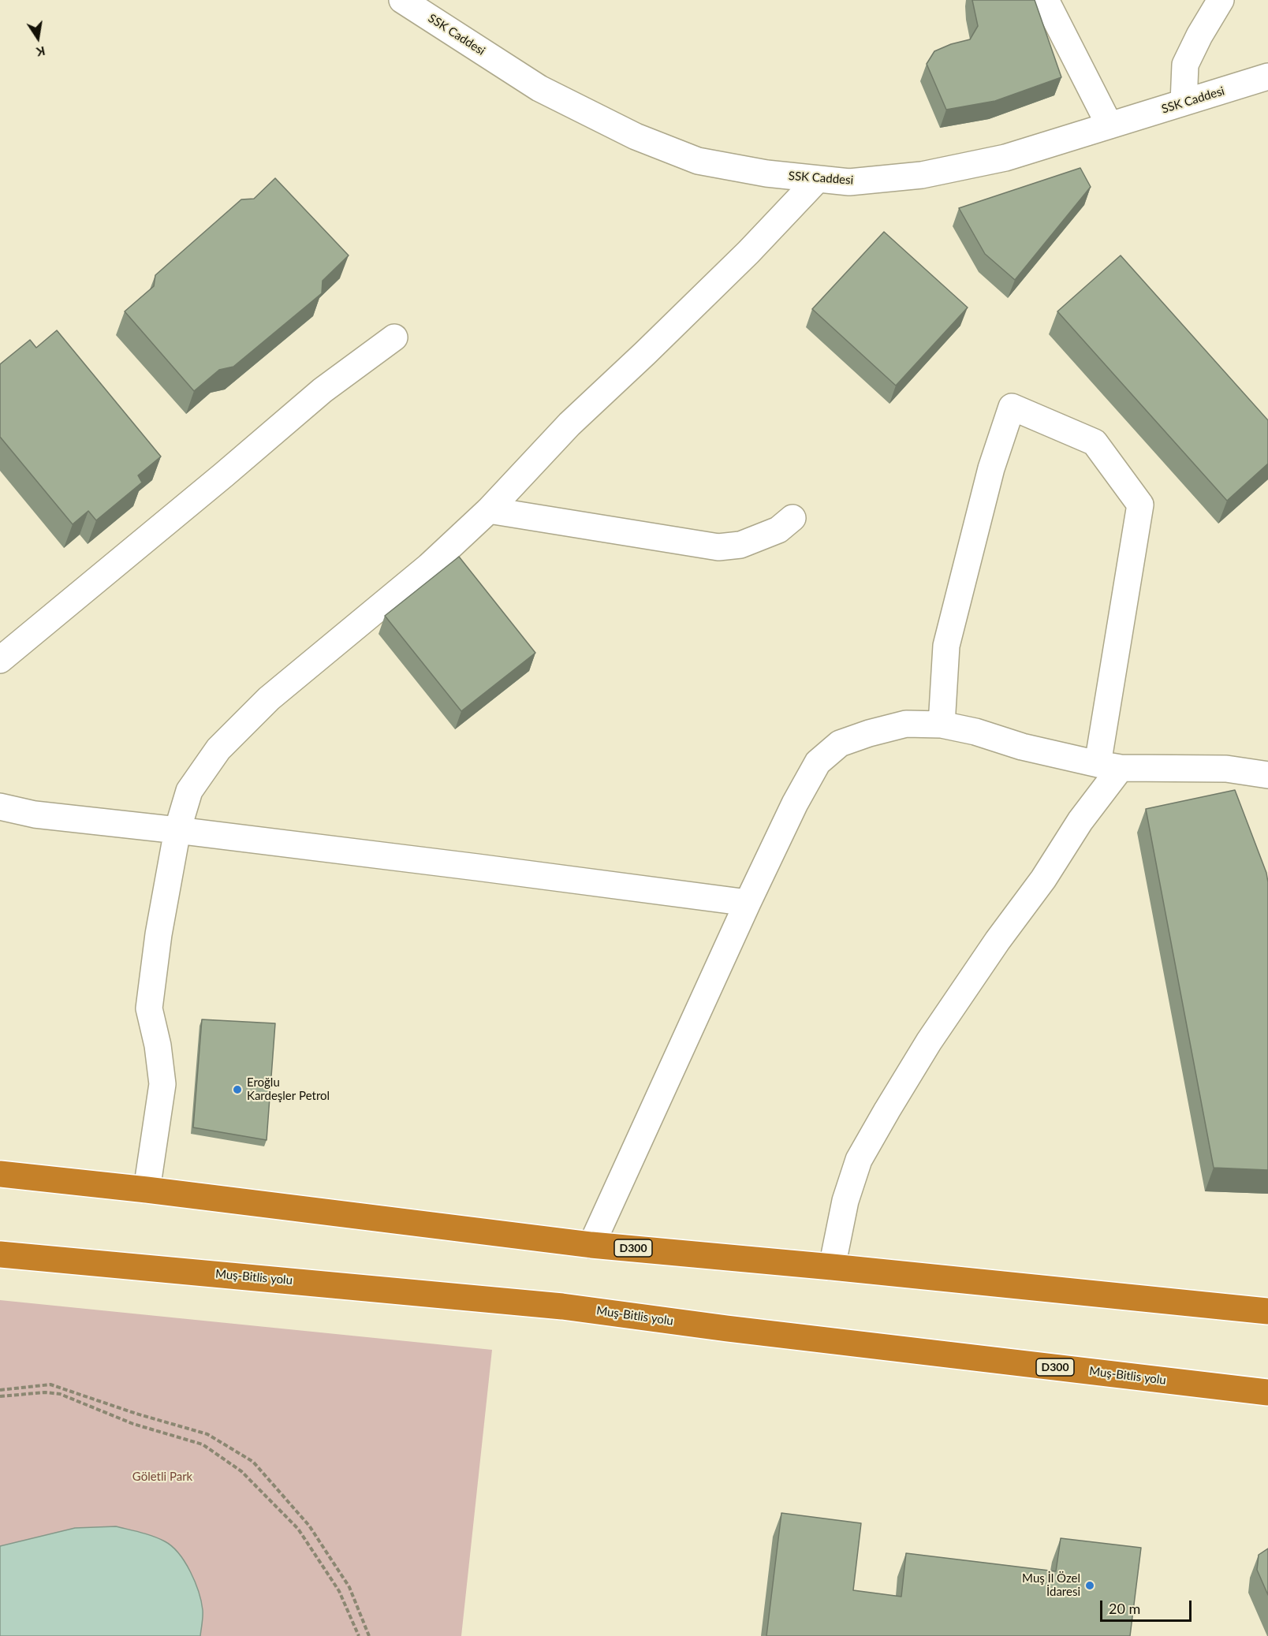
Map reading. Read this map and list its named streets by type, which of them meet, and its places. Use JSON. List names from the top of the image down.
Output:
{
  "streets": {
    "highway": ["D300", "Muş-Bitlis yolu"],
    "street": ["SSK Caddesi"]
  },
  "parks": ["Göletli Park"],
  "places": ["Eroğlu Kardeşler Petrol", "Muş İl Özel İdaresi"],
  "scale_bar": "20 m",
  "north": "bottom"
}
